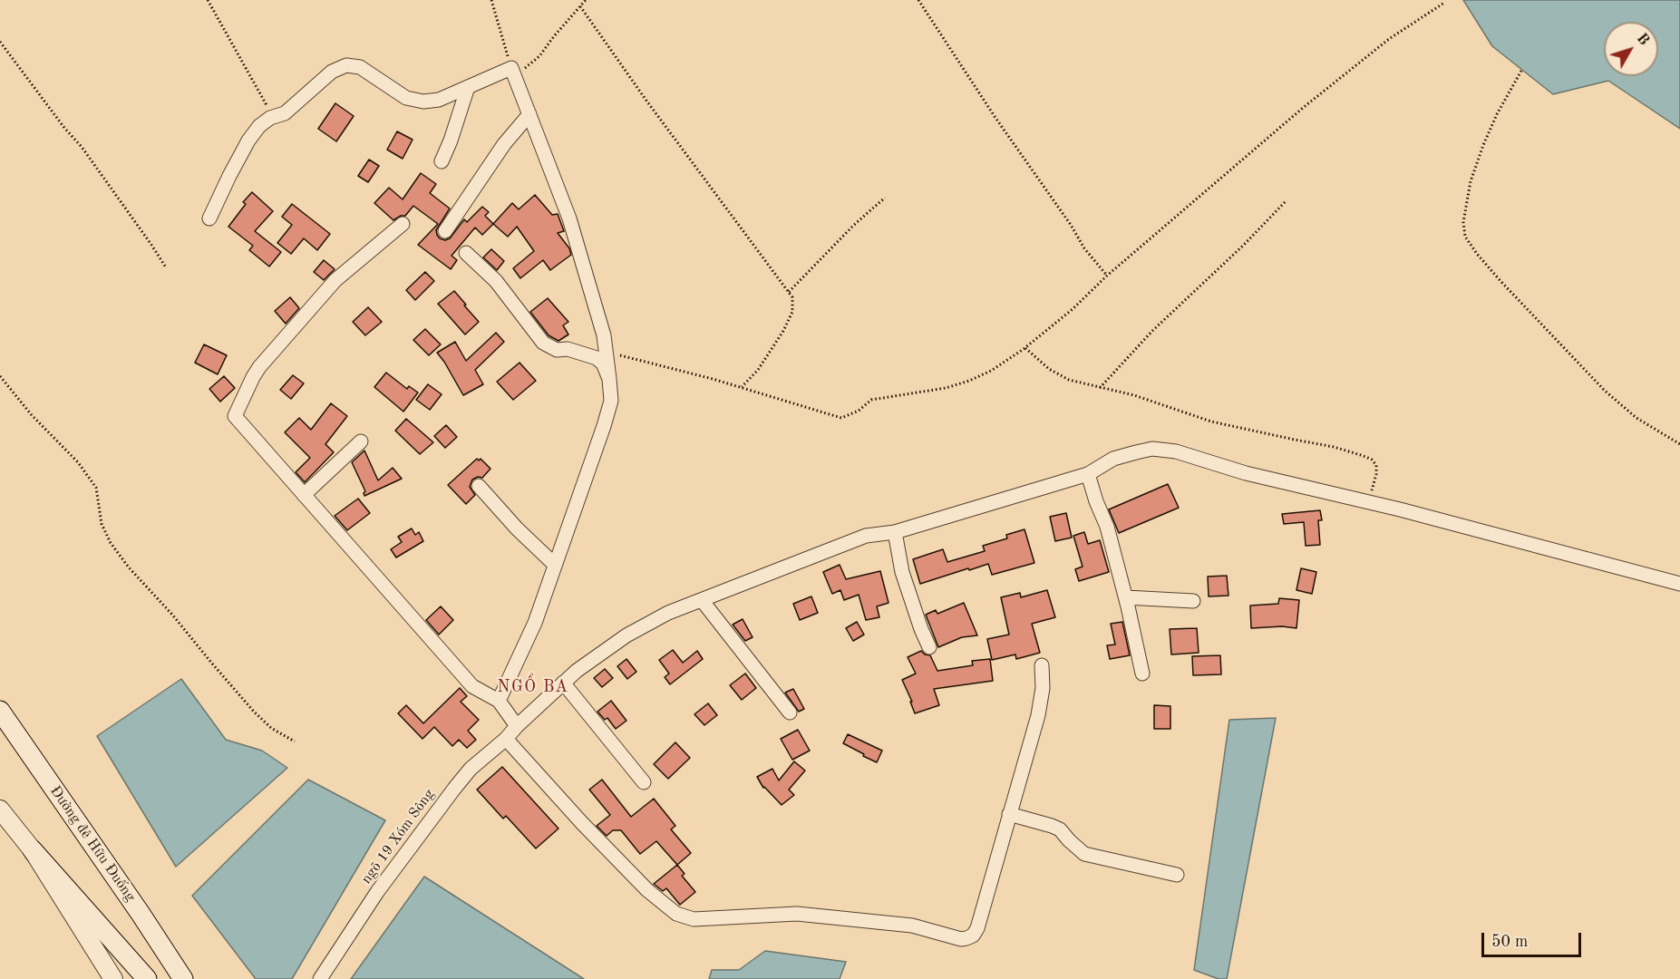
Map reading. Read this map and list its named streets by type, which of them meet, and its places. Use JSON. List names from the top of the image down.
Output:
{
  "streets": {
    "main road": ["Đường đê Hữu Đuống"],
    "street": ["ngõ 19 Xóm Sông"]
  },
  "districts": ["NGỔ BA"],
  "scale_bar": "50 m",
  "north": "top right"
}
